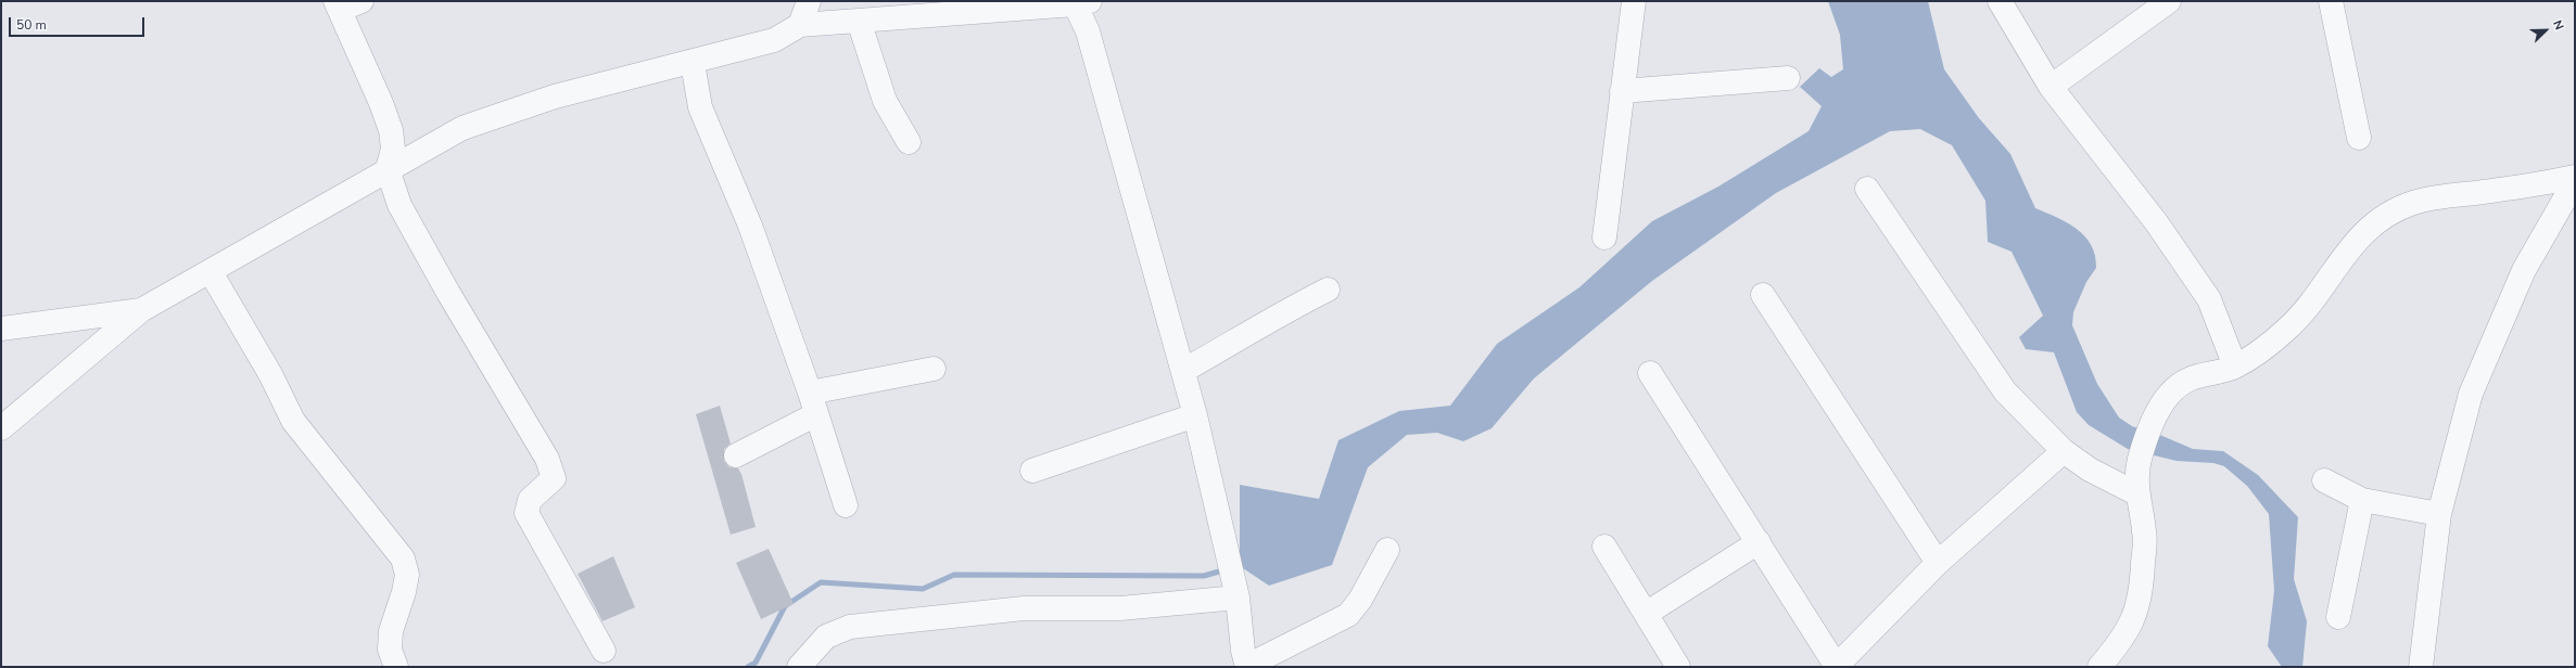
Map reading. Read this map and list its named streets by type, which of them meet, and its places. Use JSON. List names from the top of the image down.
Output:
{
  "scale_bar": "50 m",
  "north": "top right"
}
